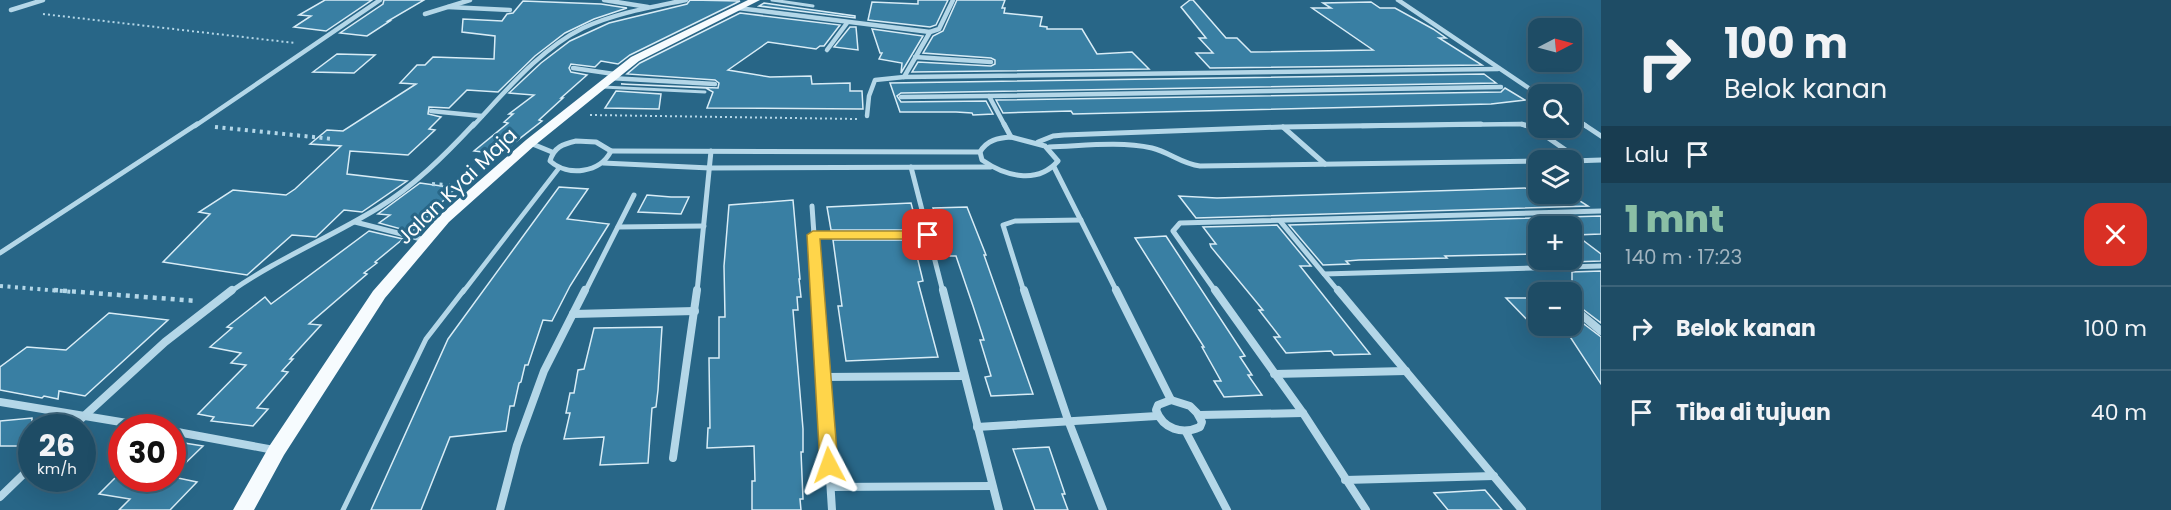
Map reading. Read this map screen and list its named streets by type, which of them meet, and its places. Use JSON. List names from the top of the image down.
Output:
{
  "streets": {
    "main road": ["Jalan Kyai Maja"]
  },
  "north": "right",
  "page": {
    "turn": ["100 m", "Belok kanan"],
    "map_buttons": ["+", "−"],
    "then": "Lalu",
    "heading": ["1 mnt", "140 m · 17:23"],
    "list": [
      {
        "name": "Belok kanan",
        "value": "100 m"
      },
      {
        "name": "Tiba di tujuan",
        "value": "40 m"
      }
    ],
    "speed": "26 km/h",
    "limit": "30"
  }
}
